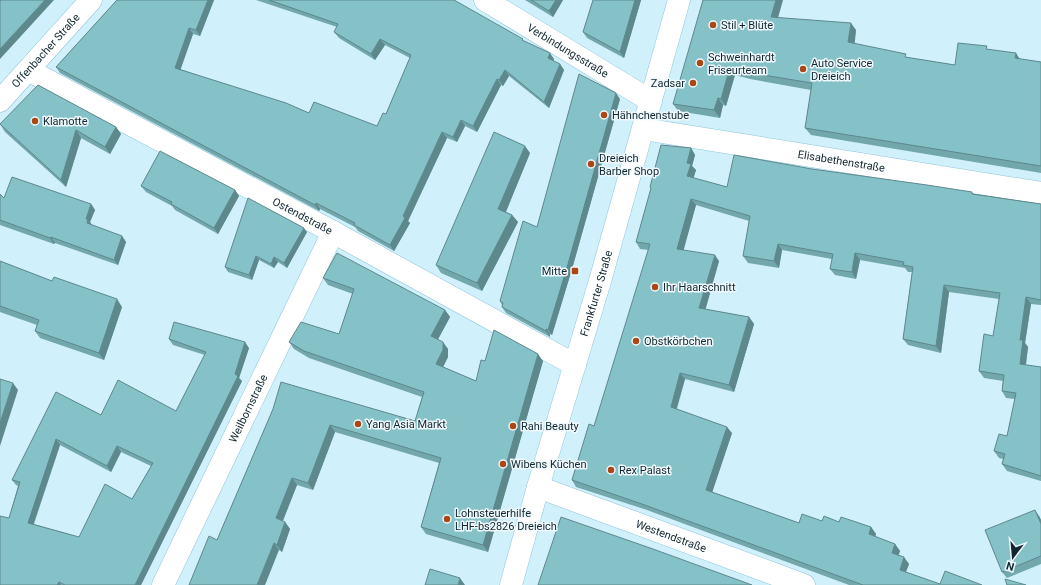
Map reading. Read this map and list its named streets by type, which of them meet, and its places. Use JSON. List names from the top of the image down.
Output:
{
  "streets": {
    "street": [
      "Offenbacher Straße",
      "Verbindungsstraße",
      "Elisabethenstraße",
      "Ostendstraße",
      "Frankfurter Straße",
      "Weilbornstraße",
      "Westendstraße"
    ]
  },
  "crossings": [
    ["Offenbacher Straße", "Ostendstraße"],
    ["Verbindungsstraße", "Frankfurter Straße"],
    ["Elisabethenstraße", "Frankfurter Straße"],
    ["Ostendstraße", "Frankfurter Straße"],
    ["Ostendstraße", "Weilbornstraße"],
    ["Frankfurter Straße", "Westendstraße"]
  ],
  "places": {
    "other": [
      "Stil + Blüte",
      "Schweinhardt Friseurteam",
      "Auto Service Dreieich",
      "Zadsar",
      "Hähnchenstube",
      "Klamotte",
      "Dreieich Barber Shop",
      "Ihr Haarschnitt",
      "Obstkörbchen",
      "Yang Asia Markt",
      "Rahi Beauty",
      "Wibens Küchen",
      "Rex Palast",
      "Lohnsteuerhilfe LHF-bs2826 Dreieich"
    ],
    "transit": ["Mitte"]
  },
  "north": "bottom"
}
